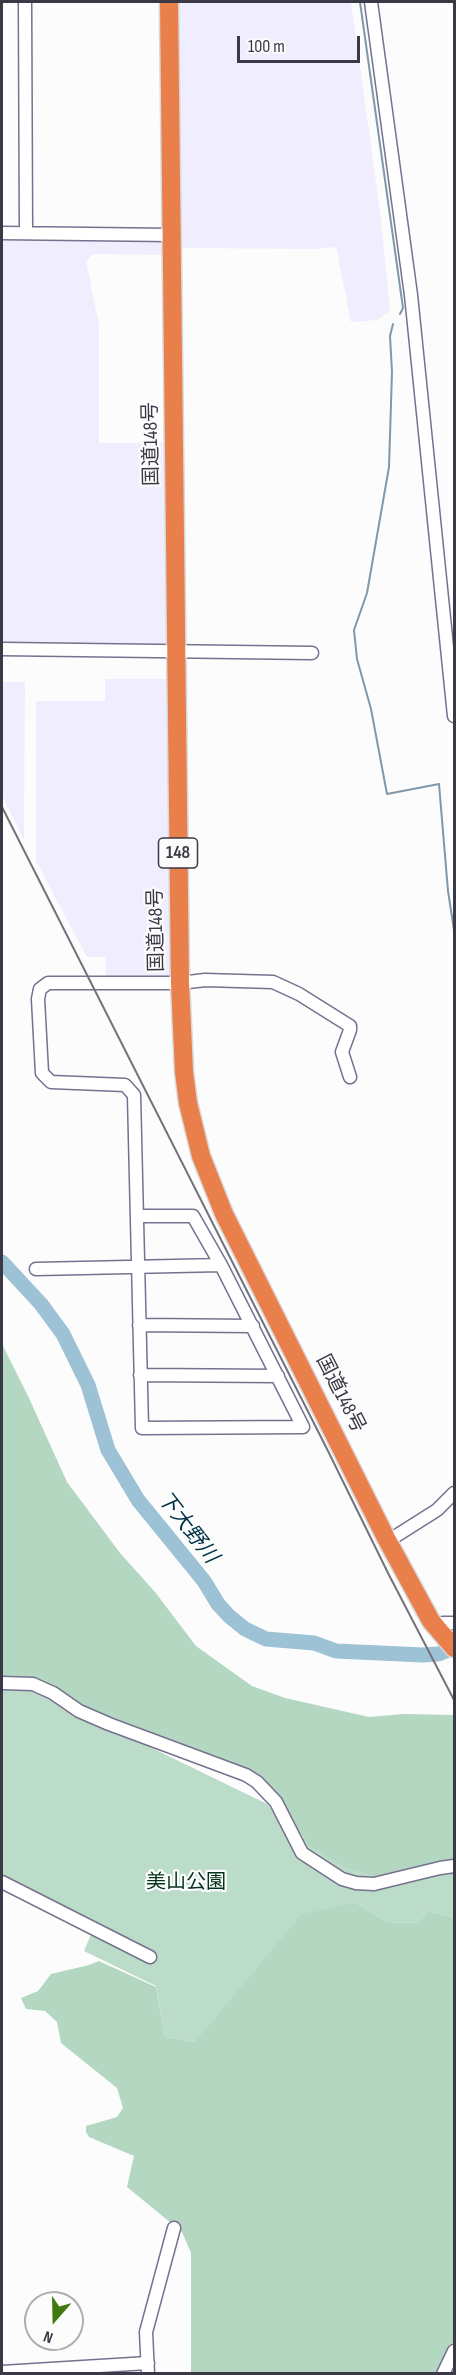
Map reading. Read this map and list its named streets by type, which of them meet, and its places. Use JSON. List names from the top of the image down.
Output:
{
  "streets": {
    "highway": ["国道148号", "148"]
  },
  "water": ["下大野川"],
  "parks": ["美山公園"],
  "scale_bar": "100 m",
  "north": "bottom"
}
